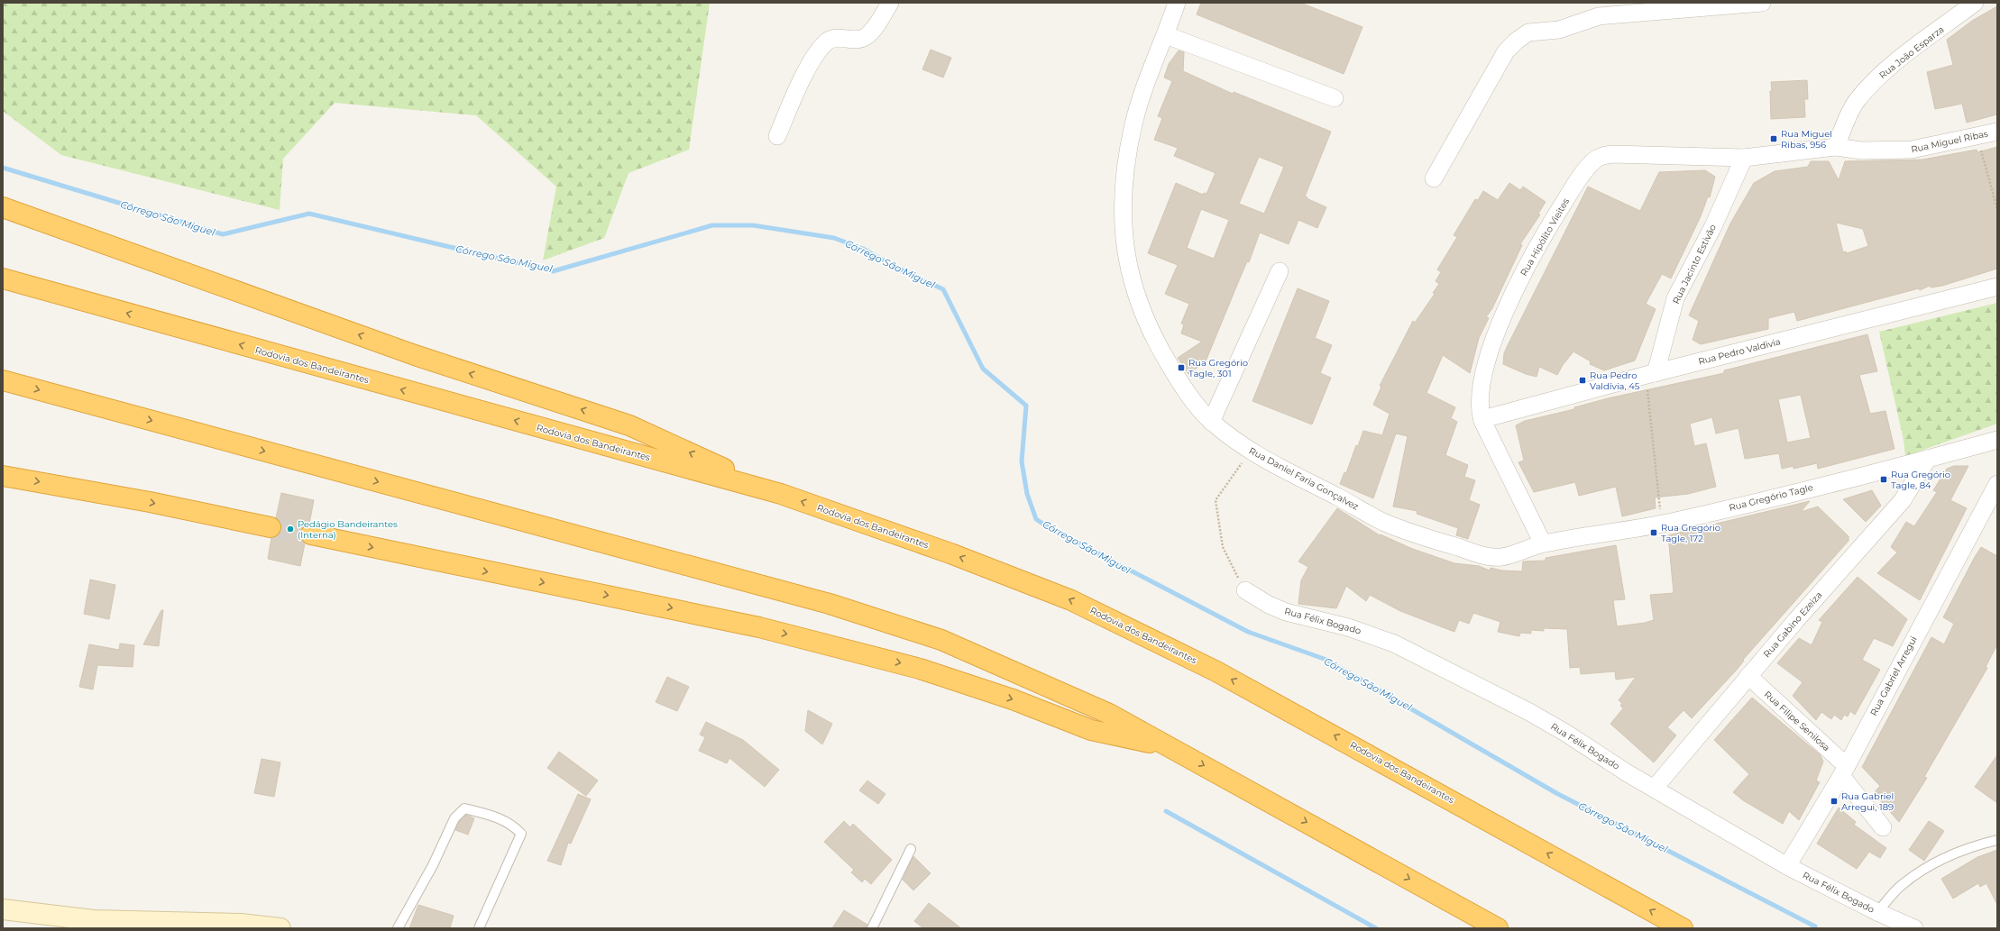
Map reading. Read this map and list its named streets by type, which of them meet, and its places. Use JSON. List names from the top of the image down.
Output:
{
  "streets": {
    "highway": ["Rodovia dos Bandeirantes"],
    "street": [
      "Rua João Esparza",
      "Rua Miguel Ribas",
      "Rua Hipólito Vieites",
      "Rua Jacinto Estivão",
      "Rua Pedro Valdivia",
      "Rua Daniel Faria Gonçalvez",
      "Rua Gregório Tagle",
      "Rua Félix Bogado",
      "Rua Gabino Ezeiza",
      "Rua Gabriel Arregui",
      "Rua Filipe Senilosa"
    ]
  },
  "crossings": [
    ["Rua João Esparza", "Rua Miguel Ribas"],
    ["Rua João Esparza", "Rua Hipólito Vieites"],
    ["Rua Miguel Ribas", "Rua Hipólito Vieites"],
    ["Rua Hipólito Vieites", "Rua Jacinto Estivão"],
    ["Rua Hipólito Vieites", "Rua Pedro Valdivia"],
    ["Rua Hipólito Vieites", "Rua Daniel Faria Gonçalvez"],
    ["Rua Hipólito Vieites", "Rua Gregório Tagle"],
    ["Rua Jacinto Estivão", "Rua Pedro Valdivia"],
    ["Rua Daniel Faria Gonçalvez", "Rua Gregório Tagle"],
    ["Rua Gregório Tagle", "Rua Gabino Ezeiza"],
    ["Rua Félix Bogado", "Rua Gabino Ezeiza"],
    ["Rua Félix Bogado", "Rua Gabriel Arregui"],
    ["Rua Gabino Ezeiza", "Rua Filipe Senilosa"],
    ["Rua Gabriel Arregui", "Rua Filipe Senilosa"]
  ],
  "water": ["Córrego São Miguel"],
  "places": {
    "transit": [
      "Rua Miguel Ribas, 956",
      "Rua Gregório Tagle, 301",
      "Rua Pedro Valdívia, 45",
      "Rua Gregório Tagle, 84",
      "Rua Gregório Tagle, 172",
      "Rua Gabriel Arregui, 189"
    ],
    "other": ["Pedágio Bandeirantes (Interna)"]
  }
}
